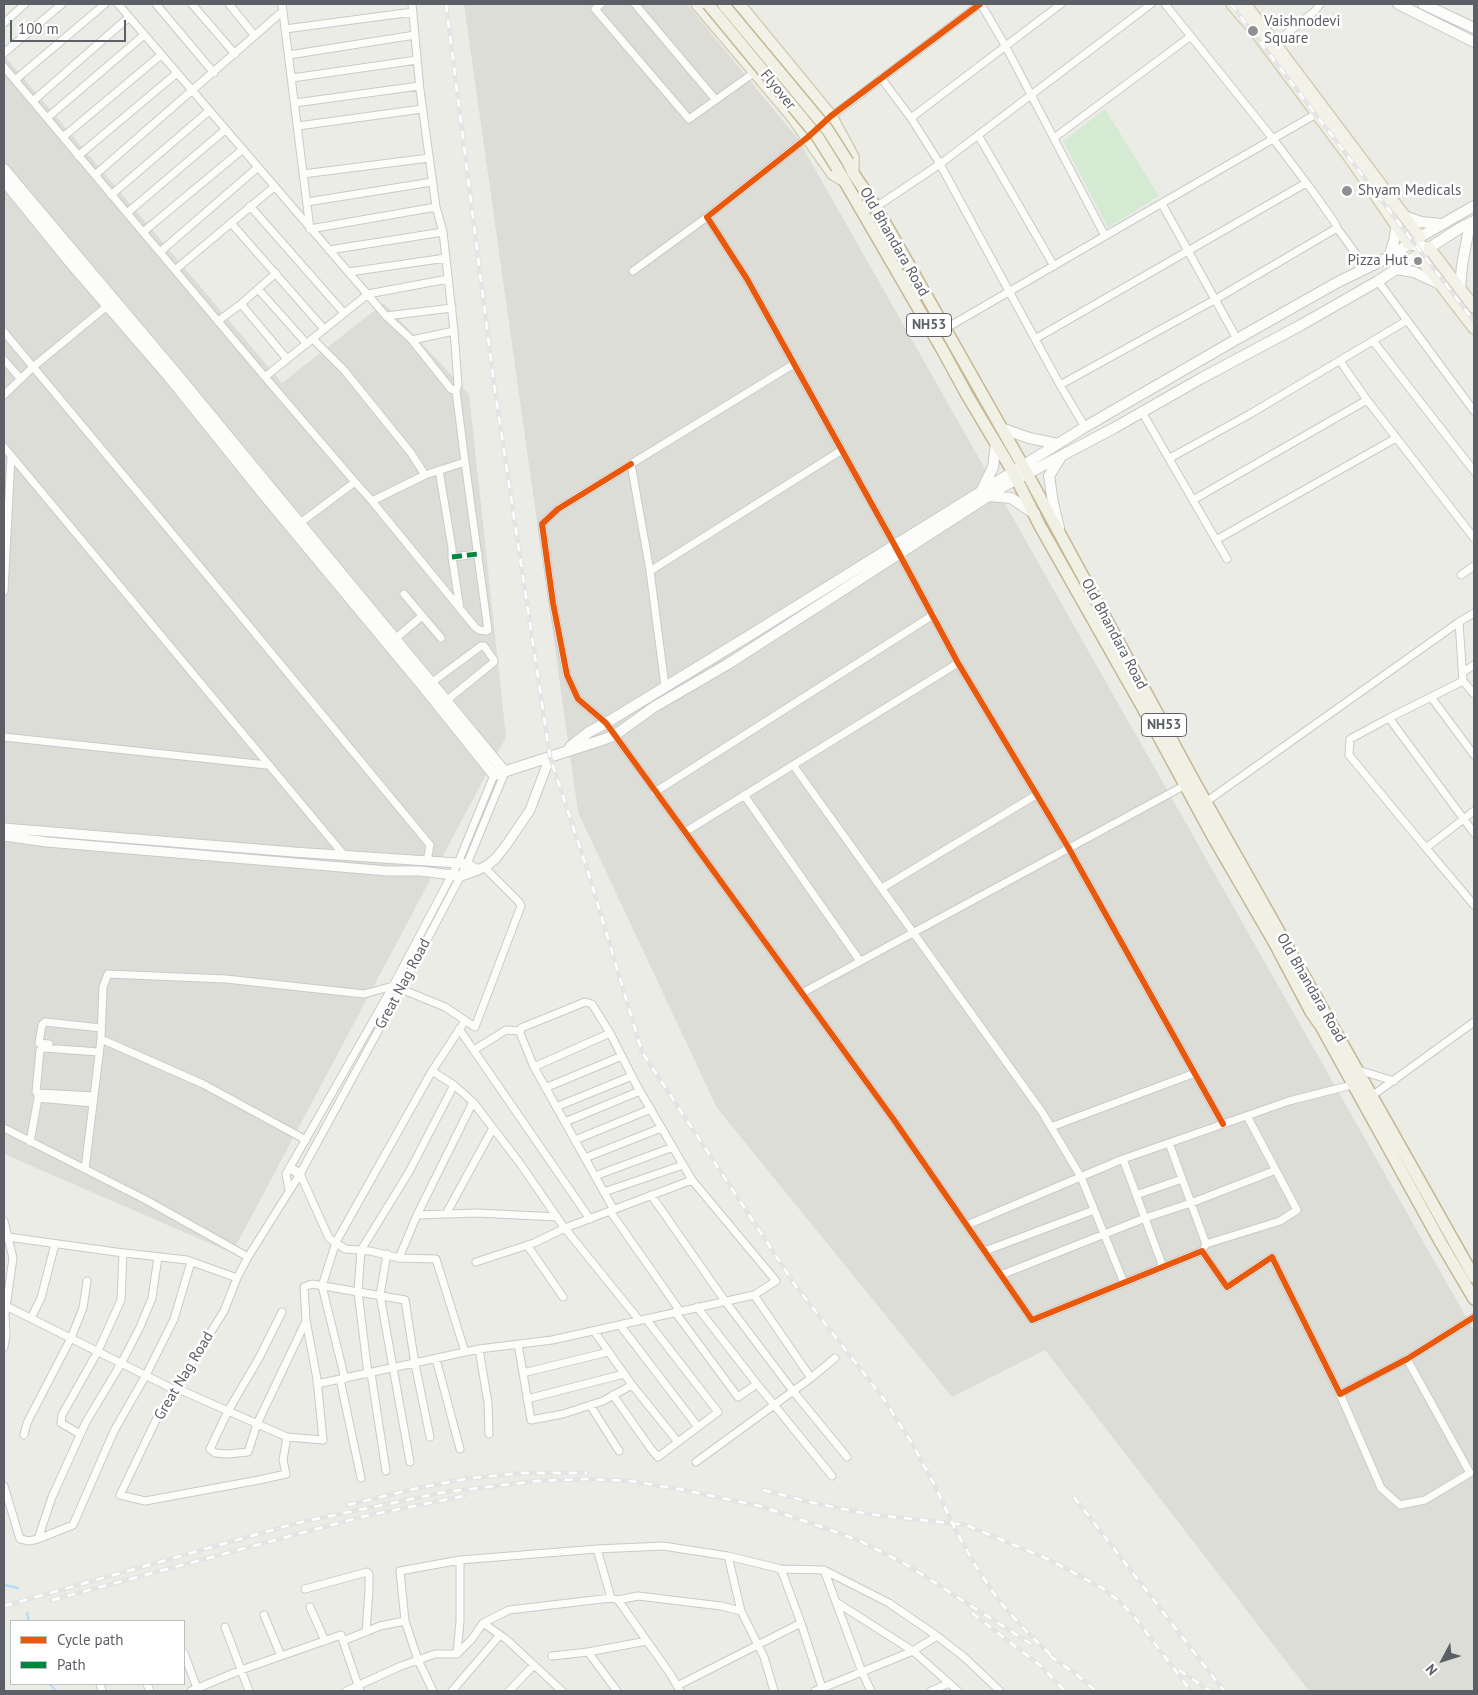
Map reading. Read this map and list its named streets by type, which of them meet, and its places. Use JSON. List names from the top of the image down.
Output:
{
  "streets": {
    "highway": ["Flyover", "Old Bhandara Road", "NH53"],
    "street": ["Great Nag Road"]
  },
  "crossings": [
    ["Flyover", "Old Bhandara Road"],
    ["Flyover", "NH53"],
    ["Old Bhandara Road", "NH53"]
  ],
  "places": ["Vaishnodevi Square", "Shyam Medicals", "Pizza Hut"],
  "legend": ["Cycle path", "Path"],
  "scale_bar": "100 m",
  "north": "bottom left"
}
